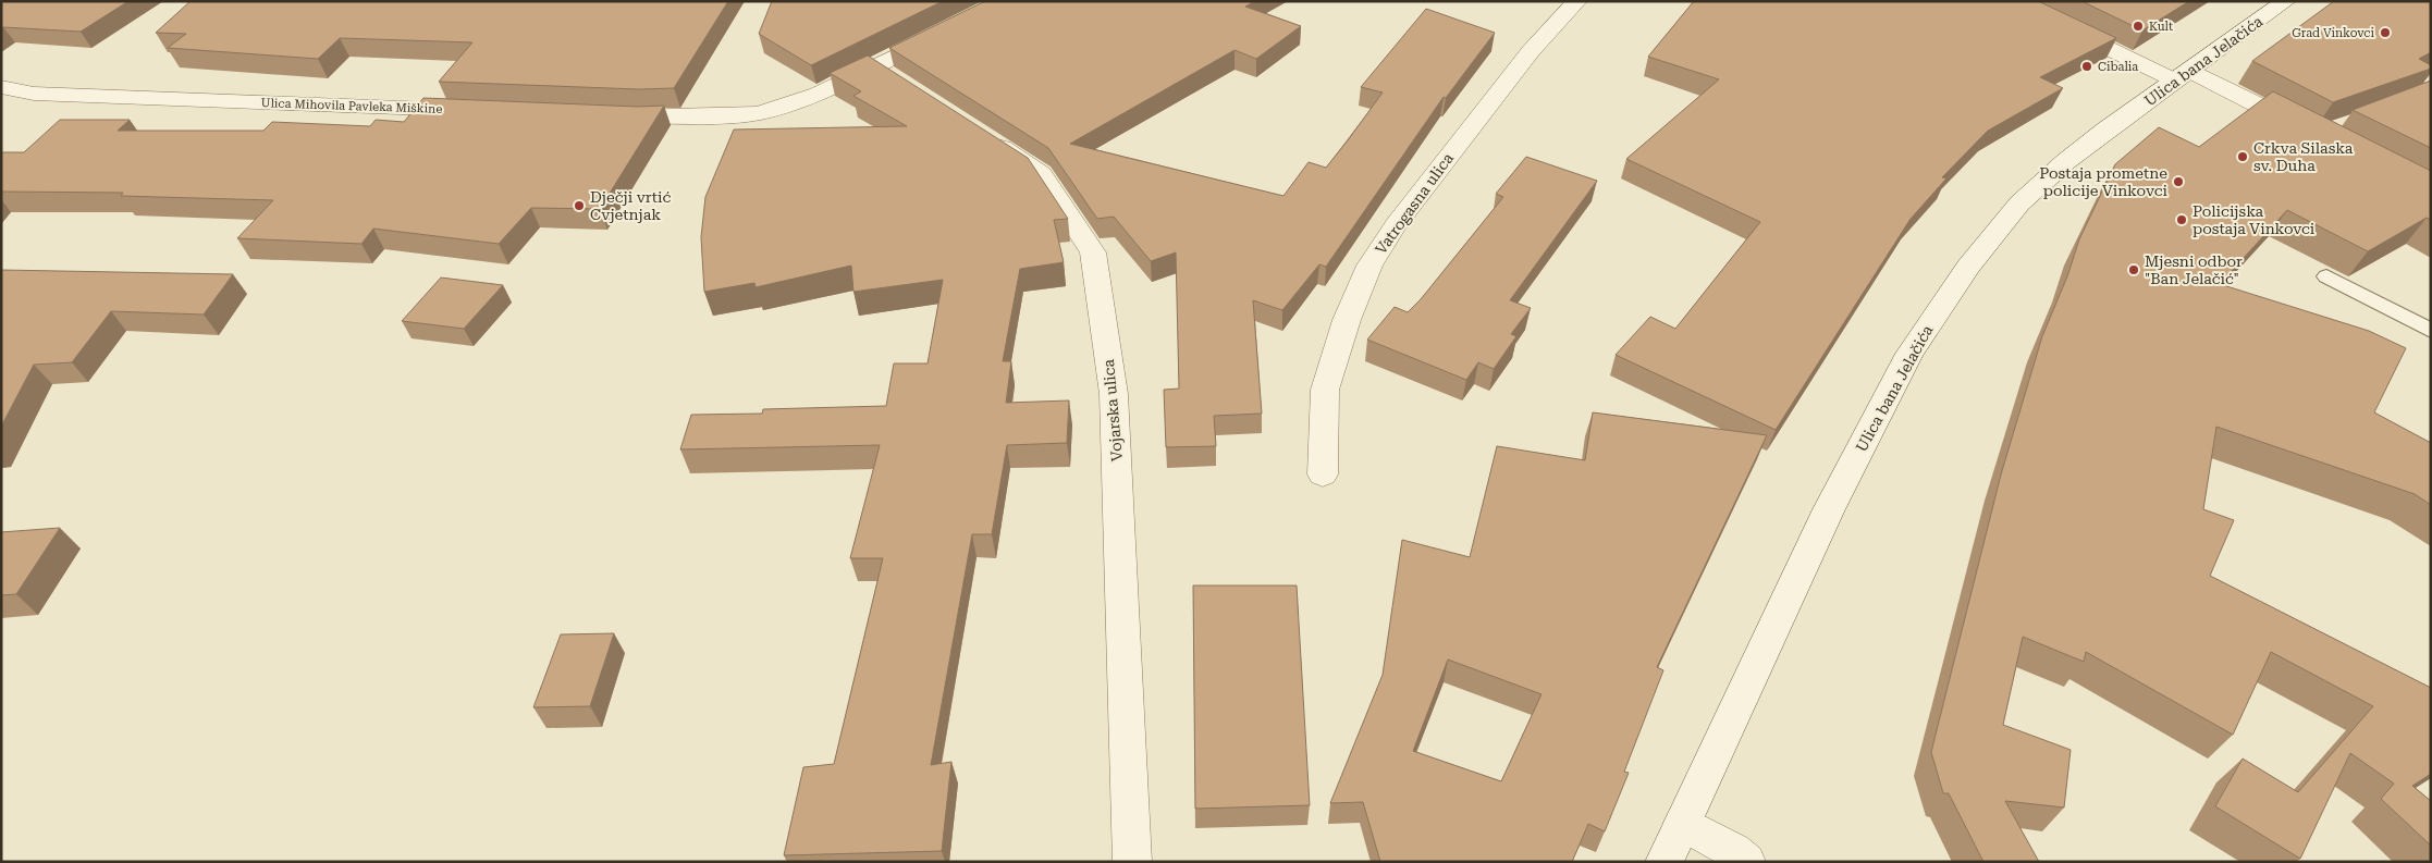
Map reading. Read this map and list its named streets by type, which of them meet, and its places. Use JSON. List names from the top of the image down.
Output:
{
  "streets": {
    "street": [
      "Ulica bana Jelačića",
      "Ulica Mihovila Pavleka Miškine",
      "Vatrogasna ulica",
      "Vojarska ulica"
    ]
  },
  "places": [
    "Kult",
    "Grad Vinkovci",
    "Cibalia",
    "Crkva Silaska sv. Duha",
    "Postaja prometne policije Vinkovci",
    "Dječji vrtić Cvjetnjak",
    "Policijska postaja Vinkovci",
    "Mjesni odbor \"Ban Jelačić\""
  ]
}
